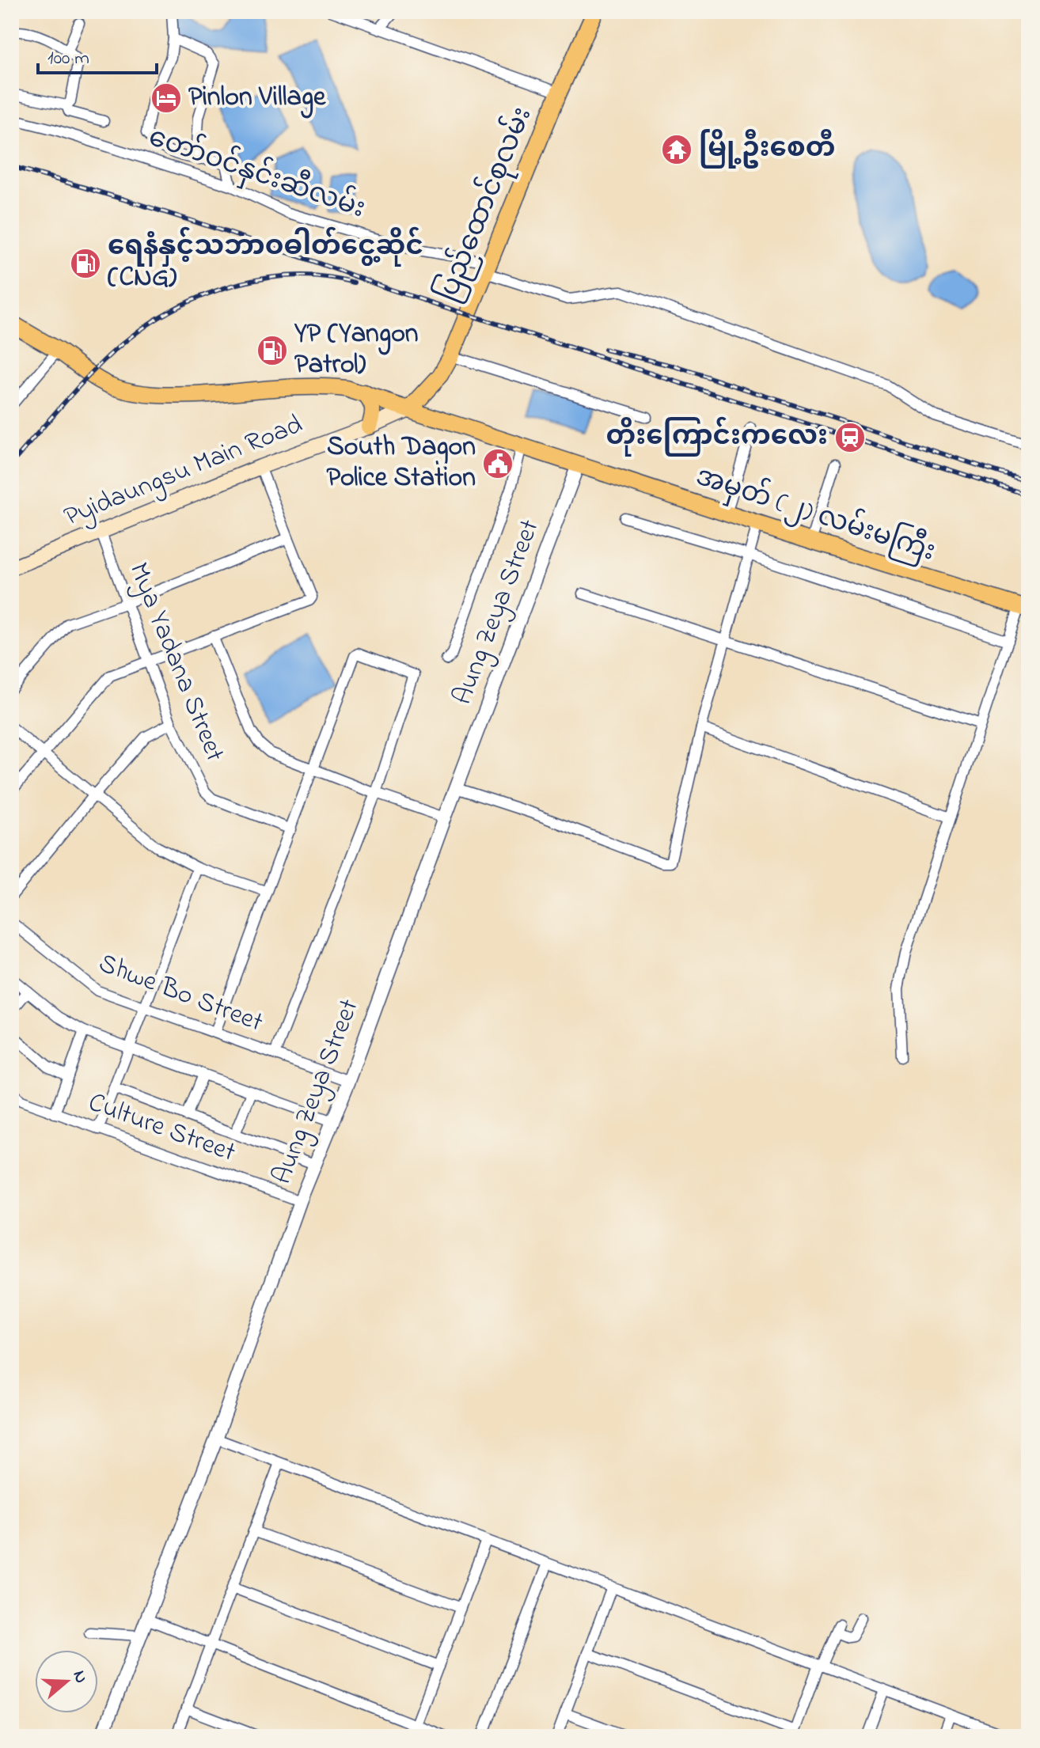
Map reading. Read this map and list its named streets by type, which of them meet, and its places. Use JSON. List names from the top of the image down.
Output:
{
  "streets": {
    "main road": ["ပြည်ထောင်စုလမ်း", "Pyidaungsu Main Road", "အမှတ် (၂) လမ်းမကြီး"],
    "street": [
      "တော်ဝင်နှင်းဆီလမ်း",
      "Aung Zeya Street",
      "Mya Yadana Street",
      "Shwe Bo Street",
      "Culture Street"
    ]
  },
  "crossings": [
    ["တော်ဝင်နှင်းဆီလမ်း", "ပြည်ထောင်စုလမ်း"],
    ["ပြည်ထောင်စုလမ်း", "Pyidaungsu Main Road"],
    ["ပြည်ထောင်စုလမ်း", "အမှတ် (၂) လမ်းမကြီး"],
    ["Pyidaungsu Main Road", "အမှတ် (၂) လမ်းမကြီး"],
    ["Pyidaungsu Main Road", "Mya Yadana Street"],
    ["အမှတ် (၂) လမ်းမကြီး", "Aung Zeya Street"],
    ["Aung Zeya Street", "Shwe Bo Street"],
    ["Aung Zeya Street", "Culture Street"]
  ],
  "places": {
    "hotel": ["Pinlon Village"],
    "temple": ["မြို့ဦးစေတီ"],
    "fuel station": ["ရေနံနှင့်သဘာဝဓါတ်ငွေ့ဆိုင် (CNG)", "YP (Yangon Patrol)"],
    "station": ["တိုးကြောင်းကလေး"],
    "public building": ["South Dagon Police Station"]
  },
  "scale_bar": "100 m",
  "north": "right"
}
